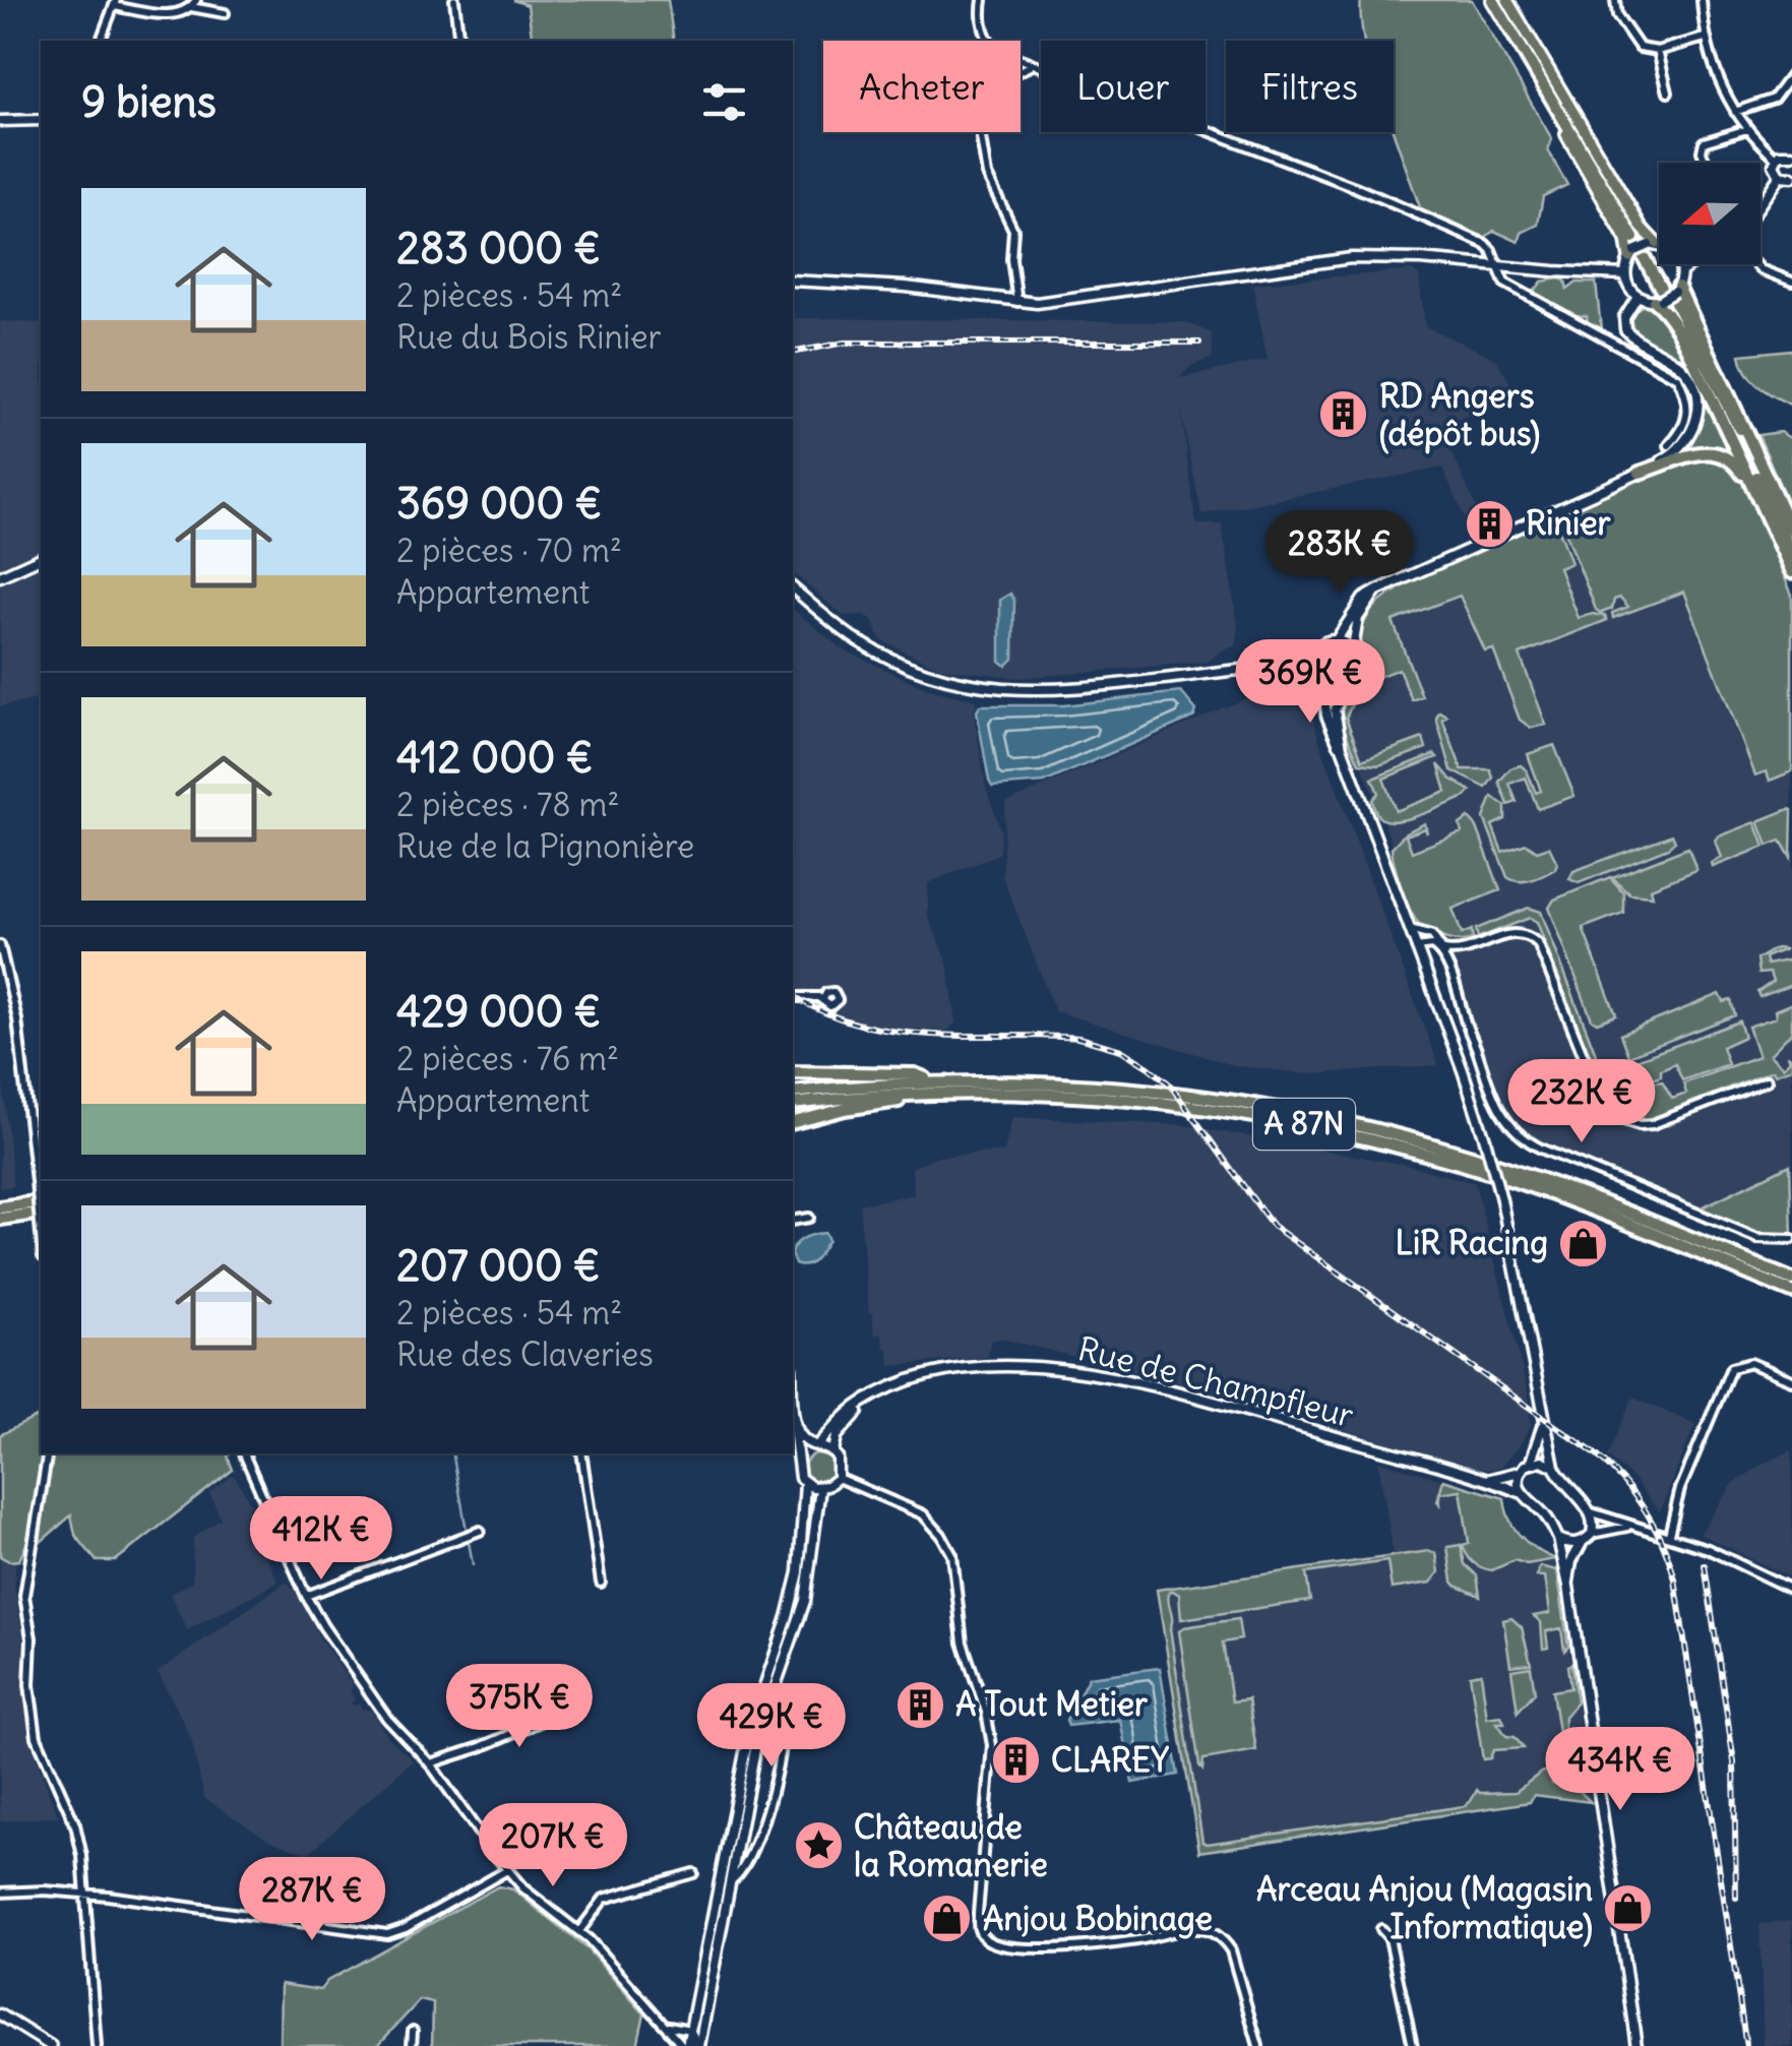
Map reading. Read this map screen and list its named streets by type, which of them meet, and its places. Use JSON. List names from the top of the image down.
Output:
{
  "streets": {
    "highway": ["A 87N"],
    "street": ["Rue de Champfleur"]
  },
  "places": {
    "building": [
      "RD Angers (dépôt bus)",
      "Rinier",
      "A Tout Metier",
      "CLAREY"
    ],
    "shop": ["LiR Racing", "Arceau Anjou (Magasin Informatique)", "Anjou Bobinage"],
    "place": ["Château de la Romanerie"]
  },
  "north": "left",
  "page": {
    "chip": ["Acheter", "Louer", "Filtres"],
    "heading": "9 biens",
    "list": [
      {
        "name": "283 000 €",
        "note": "2 pièces · 54 m² · Rue du Bois Rinier"
      },
      {
        "name": "369 000 €",
        "note": "2 pièces · 70 m² · Appartement"
      },
      {
        "name": "412 000 €",
        "note": "2 pièces · 78 m² · Rue de la Pignonière"
      },
      {
        "name": "429 000 €",
        "note": "2 pièces · 76 m² · Appartement"
      },
      {
        "name": "207 000 €",
        "note": "2 pièces · 54 m² · Rue des Claveries"
      }
    ],
    "price": [
      "283K €",
      "369K €",
      "232K €",
      "412K €",
      "375K €",
      "429K €",
      "434K €",
      "207K €",
      "287K €"
    ]
  }
}
